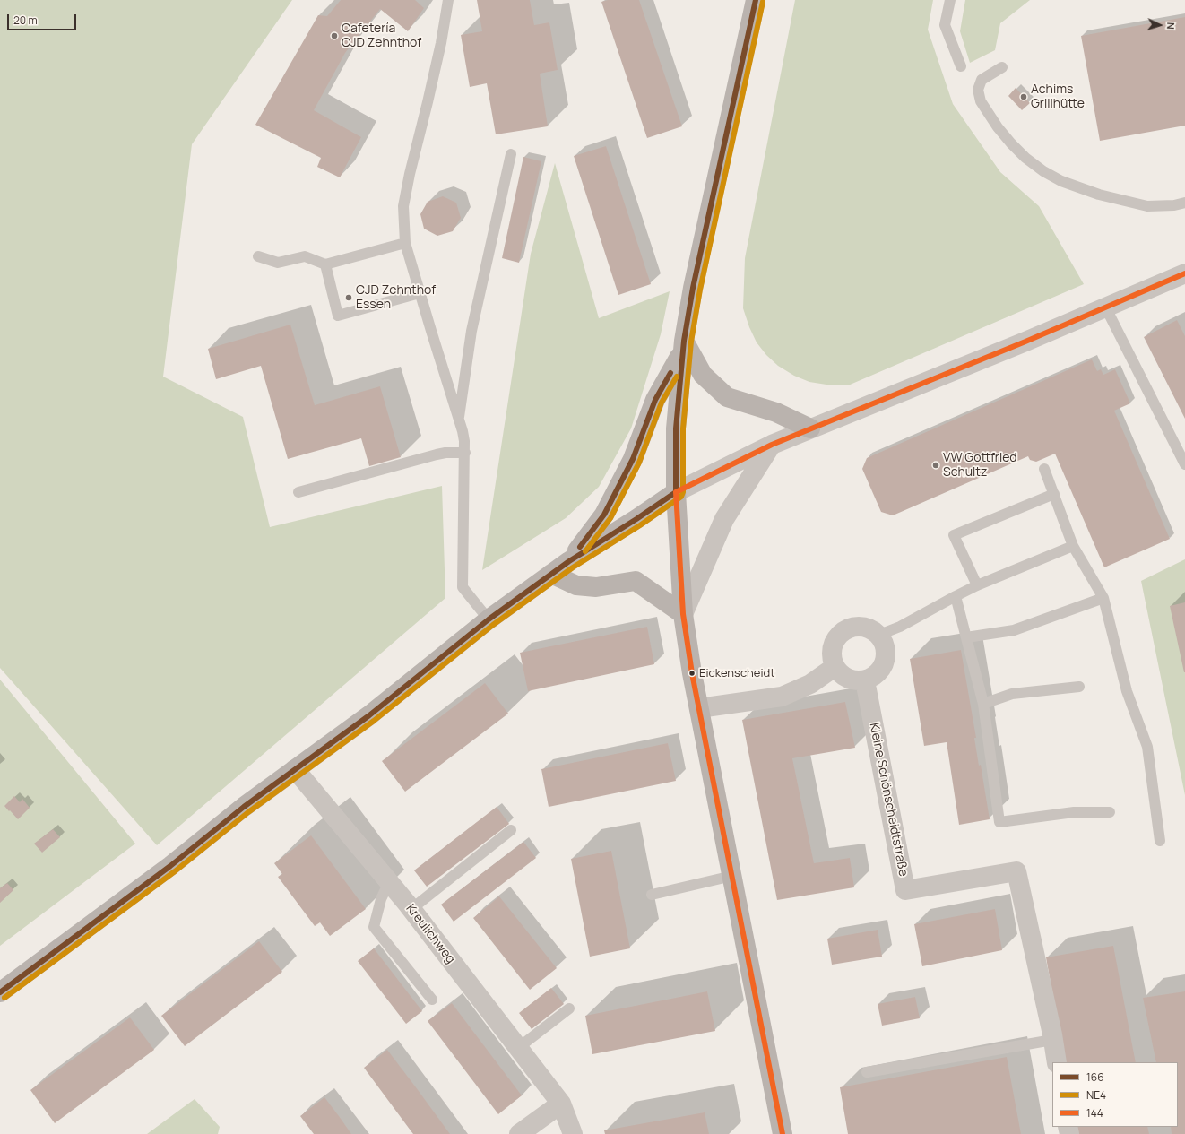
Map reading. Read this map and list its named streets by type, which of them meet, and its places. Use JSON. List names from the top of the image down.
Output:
{
  "streets": {
    "street": ["Kleine Schönscheidtstraße", "Kreulichweg"]
  },
  "places": [
    "Cafetería CJD Zehnthof",
    "Achims Grillhütte",
    "CJD Zehnthof Essen",
    "VW Gottfried Schultz",
    "Eickenscheidt"
  ],
  "lines": ["transit line 166", "transit line NE4", "transit line 144"],
  "legend": ["166", "NE4", "144"],
  "scale_bar": "20 m",
  "north": "right"
}
